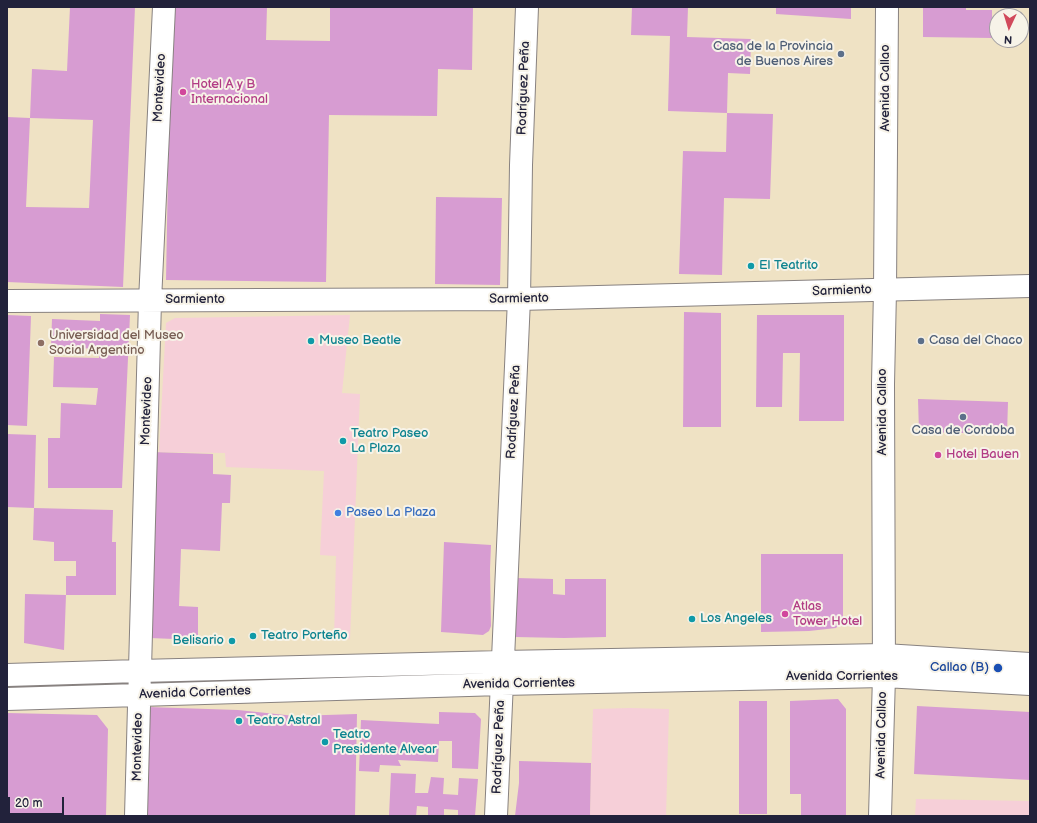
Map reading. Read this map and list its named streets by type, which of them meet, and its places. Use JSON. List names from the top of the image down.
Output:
{
  "streets": {
    "street": [
      "Montevideo",
      "Rodríguez Peña",
      "Avenida Callao",
      "Sarmiento",
      "Avenida Corrientes"
    ]
  },
  "crossings": [
    ["Montevideo", "Sarmiento"],
    ["Montevideo", "Avenida Corrientes"],
    ["Rodríguez Peña", "Sarmiento"],
    ["Rodríguez Peña", "Avenida Corrientes"],
    ["Avenida Callao", "Sarmiento"],
    ["Avenida Callao", "Avenida Corrientes"]
  ],
  "places": [
    "Casa de la Provincia de Buenos Aires",
    "Hotel A y B Internacional",
    "El Teatrito",
    "Museo Beatle",
    "Casa del Chaco",
    "Universidad del Museo Social Argentino",
    "Casa de Cordoba",
    "Teatro Paseo La Plaza",
    "Hotel Bauen",
    "Paseo La Plaza",
    "Atlas Tower Hotel",
    "Los Angeles",
    "Teatro Porteño",
    "Belisario",
    "Callao (B)",
    "Teatro Astral",
    "Teatro Presidente Alvear"
  ],
  "scale_bar": "20 m",
  "north": "bottom"
}
